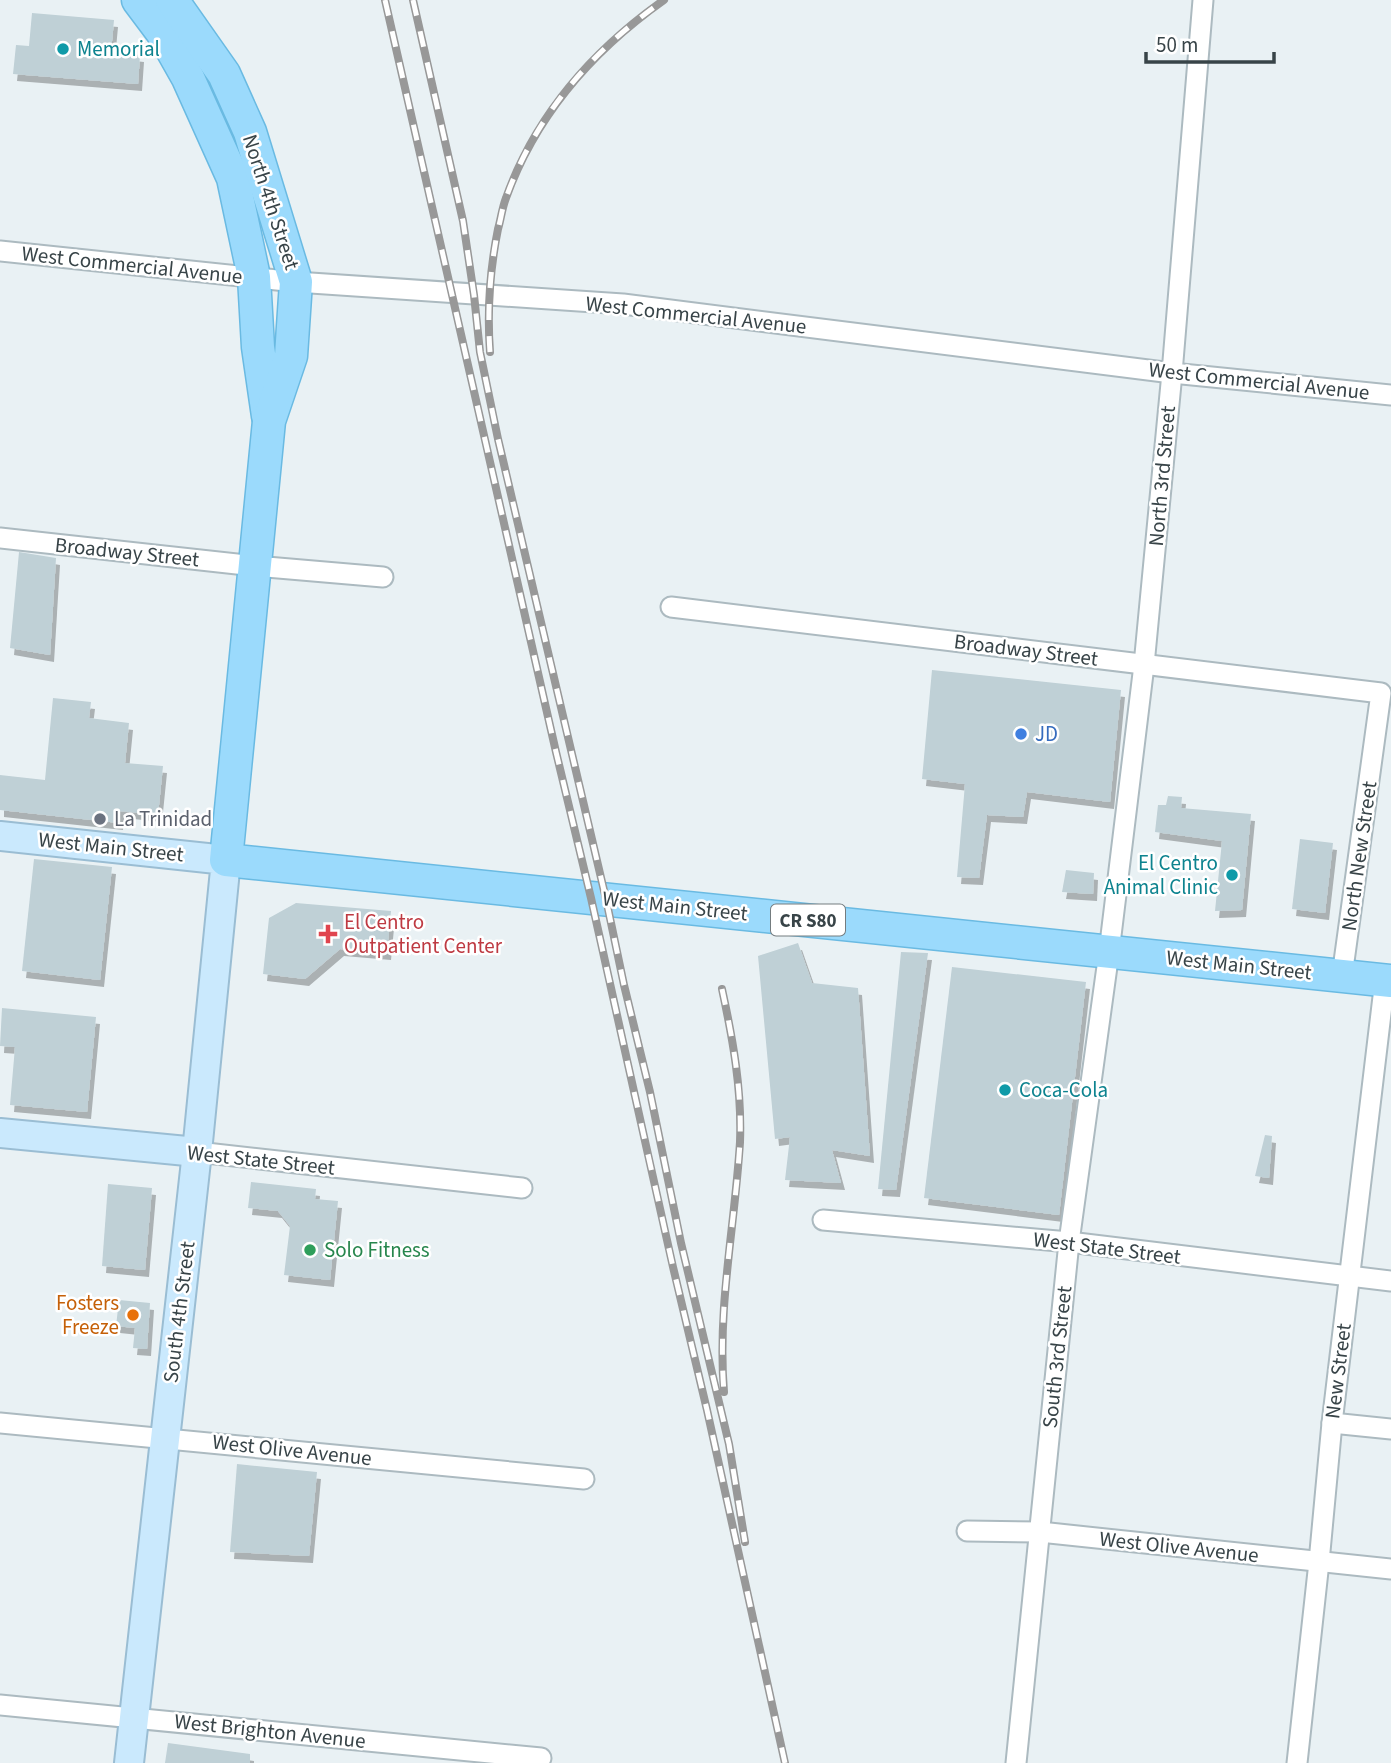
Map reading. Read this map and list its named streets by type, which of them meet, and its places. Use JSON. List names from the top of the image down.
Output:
{
  "streets": {
    "main road": [
      "North 4th Street",
      "West Main Street",
      "CR S80",
      "West State Street",
      "South 4th Street"
    ],
    "street": [
      "West Commercial Avenue",
      "North 3rd Street",
      "Broadway Street",
      "North New Street",
      "South 3rd Street",
      "New Street",
      "West Olive Avenue",
      "West Brighton Avenue"
    ]
  },
  "crossings": [
    ["North 4th Street", "West Commercial Avenue"],
    ["North 4th Street", "Broadway Street"],
    ["North 4th Street", "West Main Street"],
    ["North 4th Street", "South 4th Street"],
    ["West Commercial Avenue", "North 3rd Street"],
    ["North 3rd Street", "Broadway Street"],
    ["North 3rd Street", "West Main Street"],
    ["North 3rd Street", "South 3rd Street"],
    ["Broadway Street", "North New Street"],
    ["West Main Street", "North New Street"],
    ["West Main Street", "South 4th Street"],
    ["West Main Street", "South 3rd Street"],
    ["West Main Street", "New Street"],
    ["West State Street", "South 4th Street"],
    ["West State Street", "South 3rd Street"],
    ["West State Street", "New Street"],
    ["South 4th Street", "West Olive Avenue"],
    ["South 4th Street", "West Brighton Avenue"],
    ["South 3rd Street", "West Olive Avenue"],
    ["New Street", "West Olive Avenue"]
  ],
  "places": {
    "other": [
      "Memorial",
      "JD",
      "La Trinidad",
      "El Centro Animal Clinic",
      "Coca-Cola",
      "Solo Fitness",
      "Fosters Freeze"
    ],
    "health": ["El Centro Outpatient Center"]
  },
  "scale_bar": "50 m"
}
